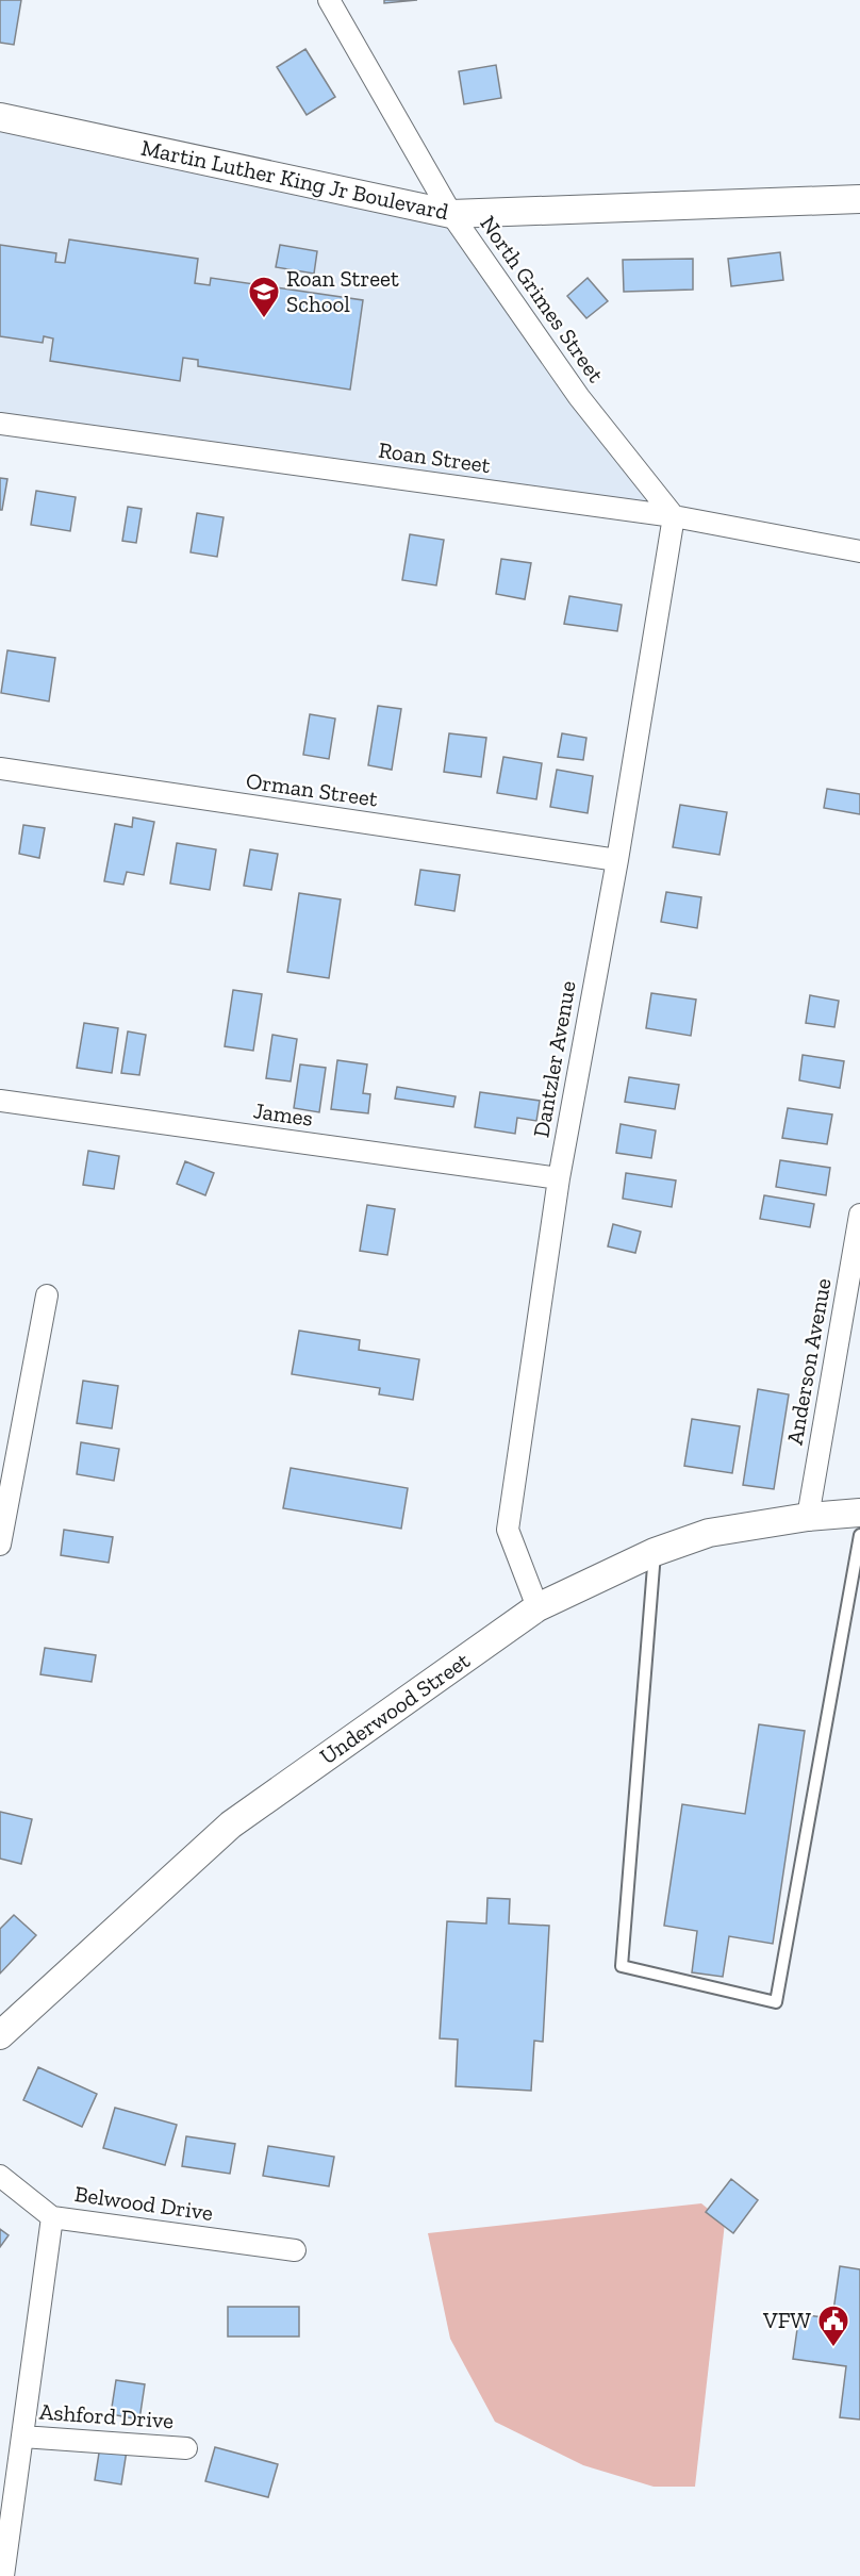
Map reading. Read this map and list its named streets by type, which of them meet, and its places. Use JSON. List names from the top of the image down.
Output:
{
  "streets": {
    "street": [
      "Martin Luther King Jr Boulevard",
      "North Grimes Street",
      "Roan Street",
      "Orman Street",
      "Dantzler Avenue",
      "James",
      "Anderson Avenue",
      "Underwood Street",
      "Belwood Drive",
      "Ashford Drive"
    ]
  },
  "crossings": [
    ["Martin Luther King Jr Boulevard", "North Grimes Street"],
    ["North Grimes Street", "Roan Street"],
    ["North Grimes Street", "Dantzler Avenue"],
    ["Roan Street", "Dantzler Avenue"],
    ["Orman Street", "Dantzler Avenue"],
    ["Dantzler Avenue", "James"],
    ["Dantzler Avenue", "Underwood Street"],
    ["Anderson Avenue", "Underwood Street"]
  ],
  "places": {
    "school or university": ["Roan Street School"],
    "public building": ["VFW"]
  }
}
